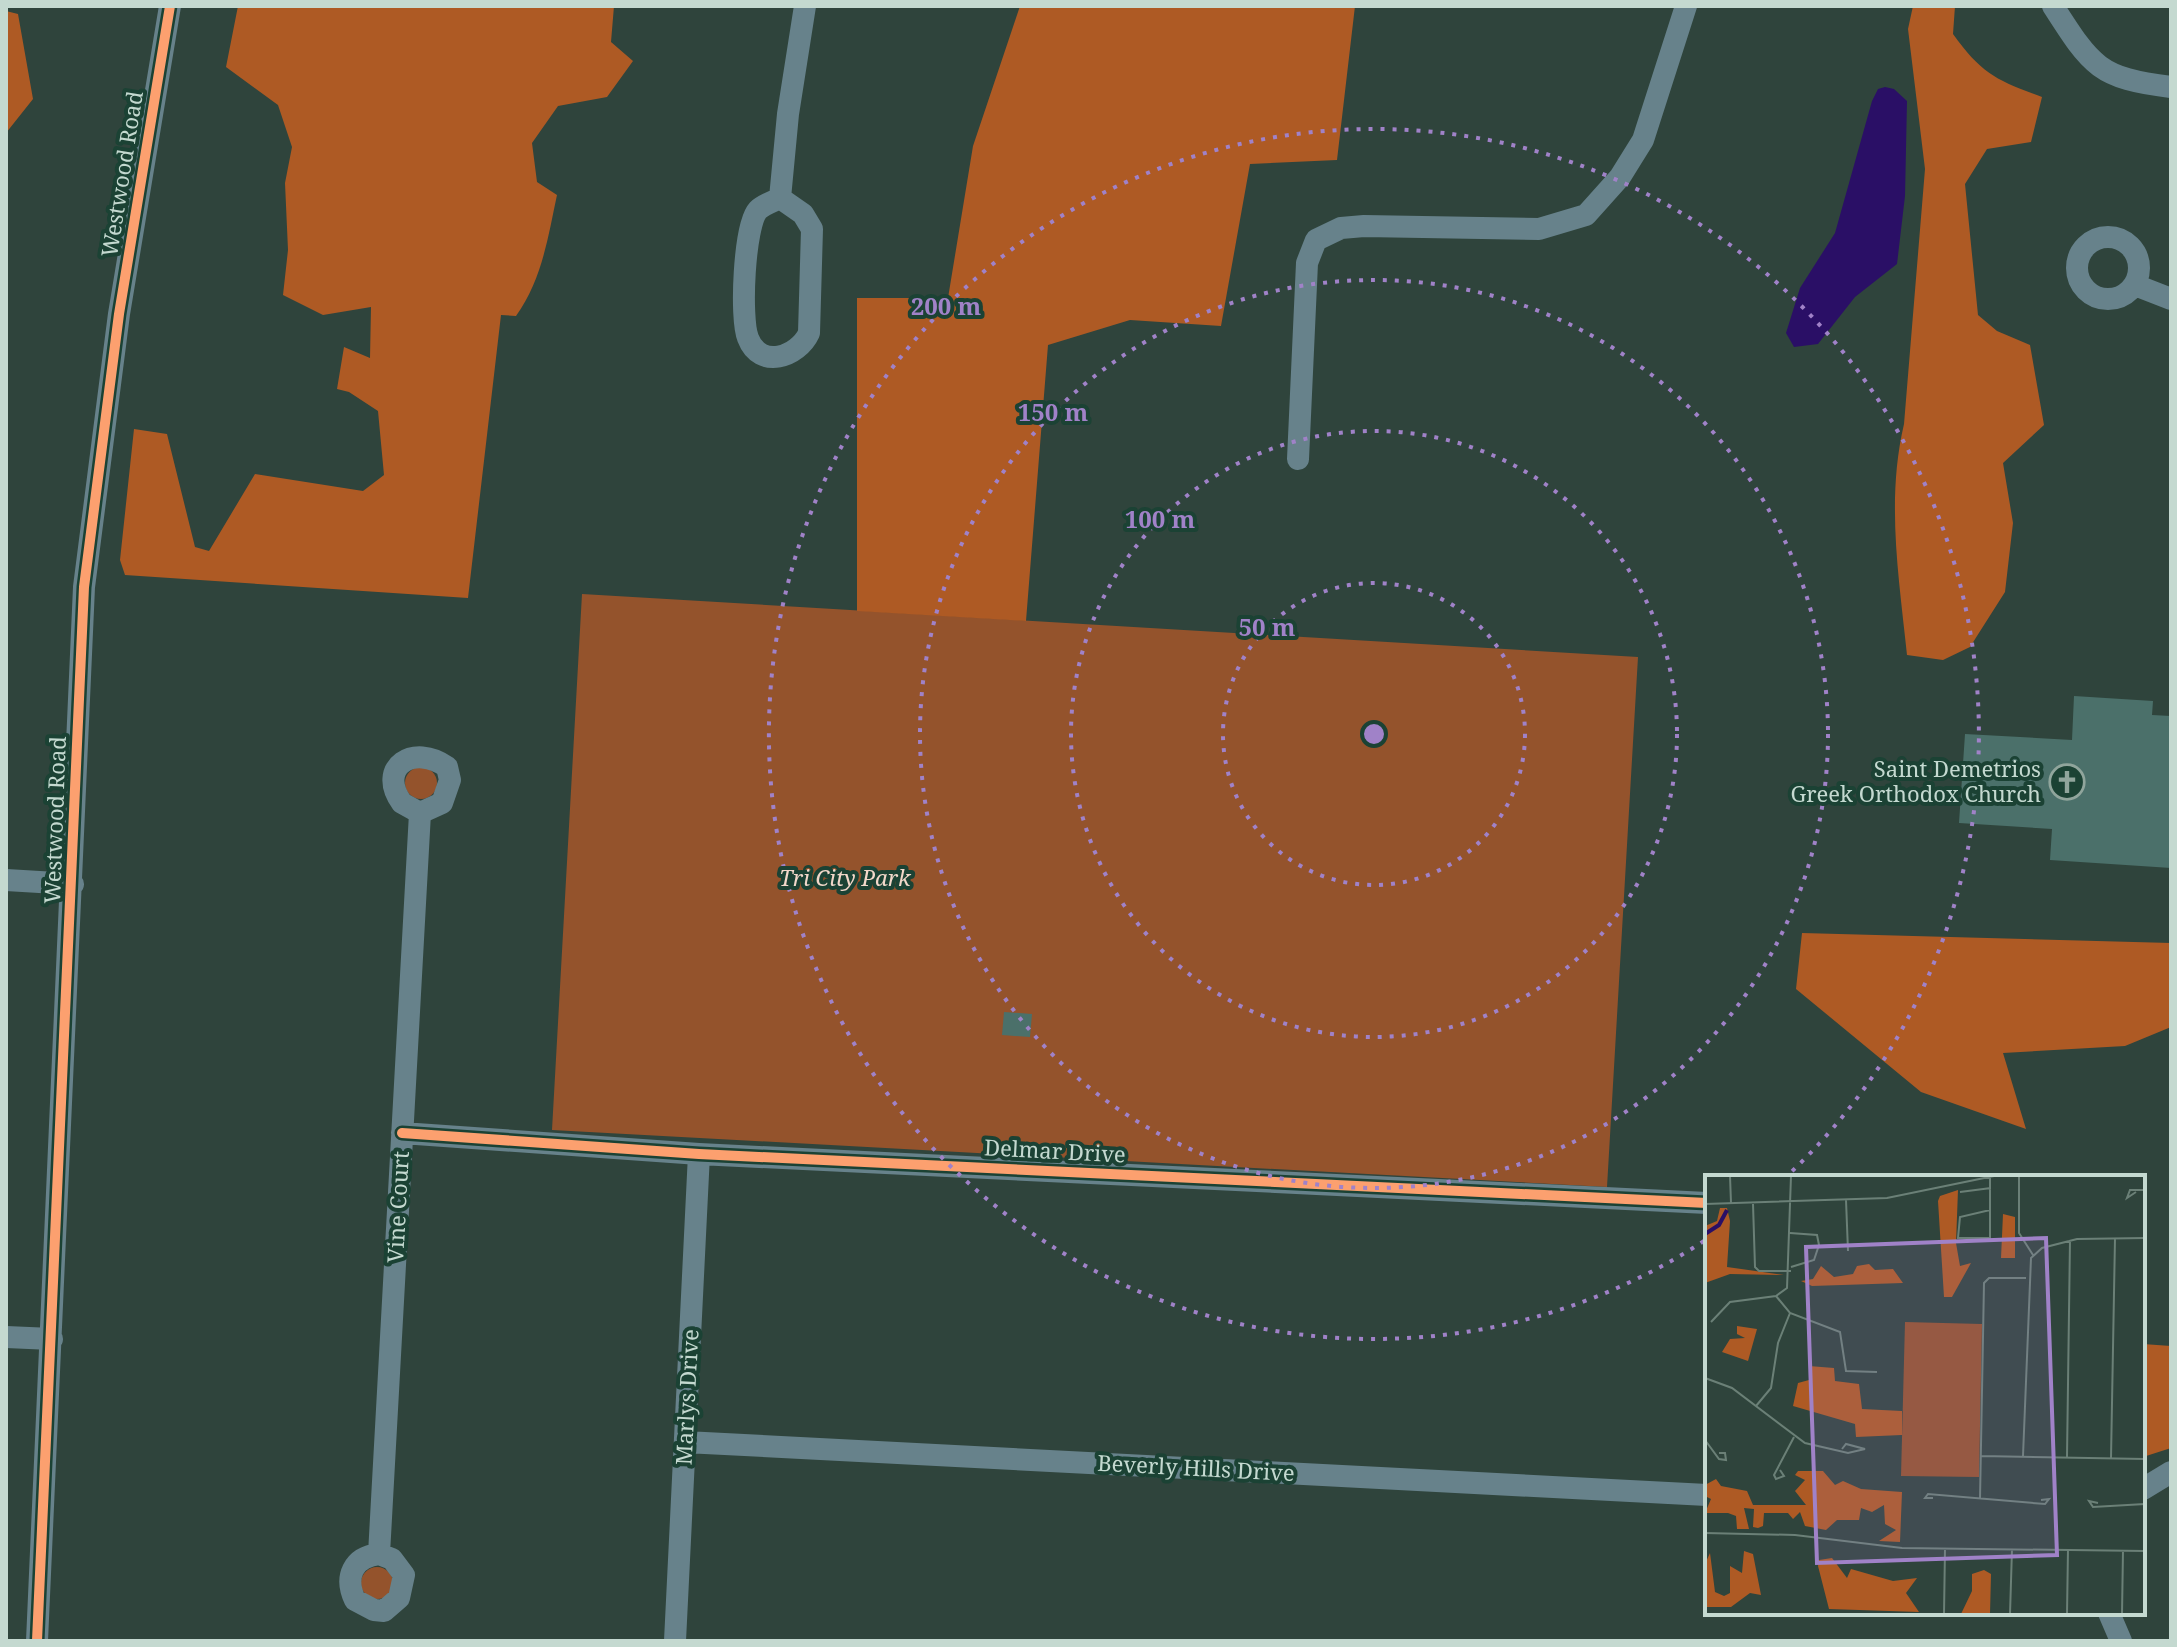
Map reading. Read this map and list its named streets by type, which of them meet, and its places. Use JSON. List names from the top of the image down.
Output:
{
  "streets": {
    "street": [
      "Westwood Road",
      "Delmar Drive",
      "Vine Court",
      "Marlys Drive",
      "Beverly Hills Drive"
    ]
  },
  "crossings": [
    ["Delmar Drive", "Vine Court"],
    ["Delmar Drive", "Marlys Drive"],
    ["Marlys Drive", "Beverly Hills Drive"]
  ],
  "parks": ["Tri City Park"],
  "places": {
    "church": ["Saint Demetrios Greek Orthodox Church"]
  },
  "rings": [
    "200 m",
    "150 m",
    "100 m",
    "50 m"
  ]
}
